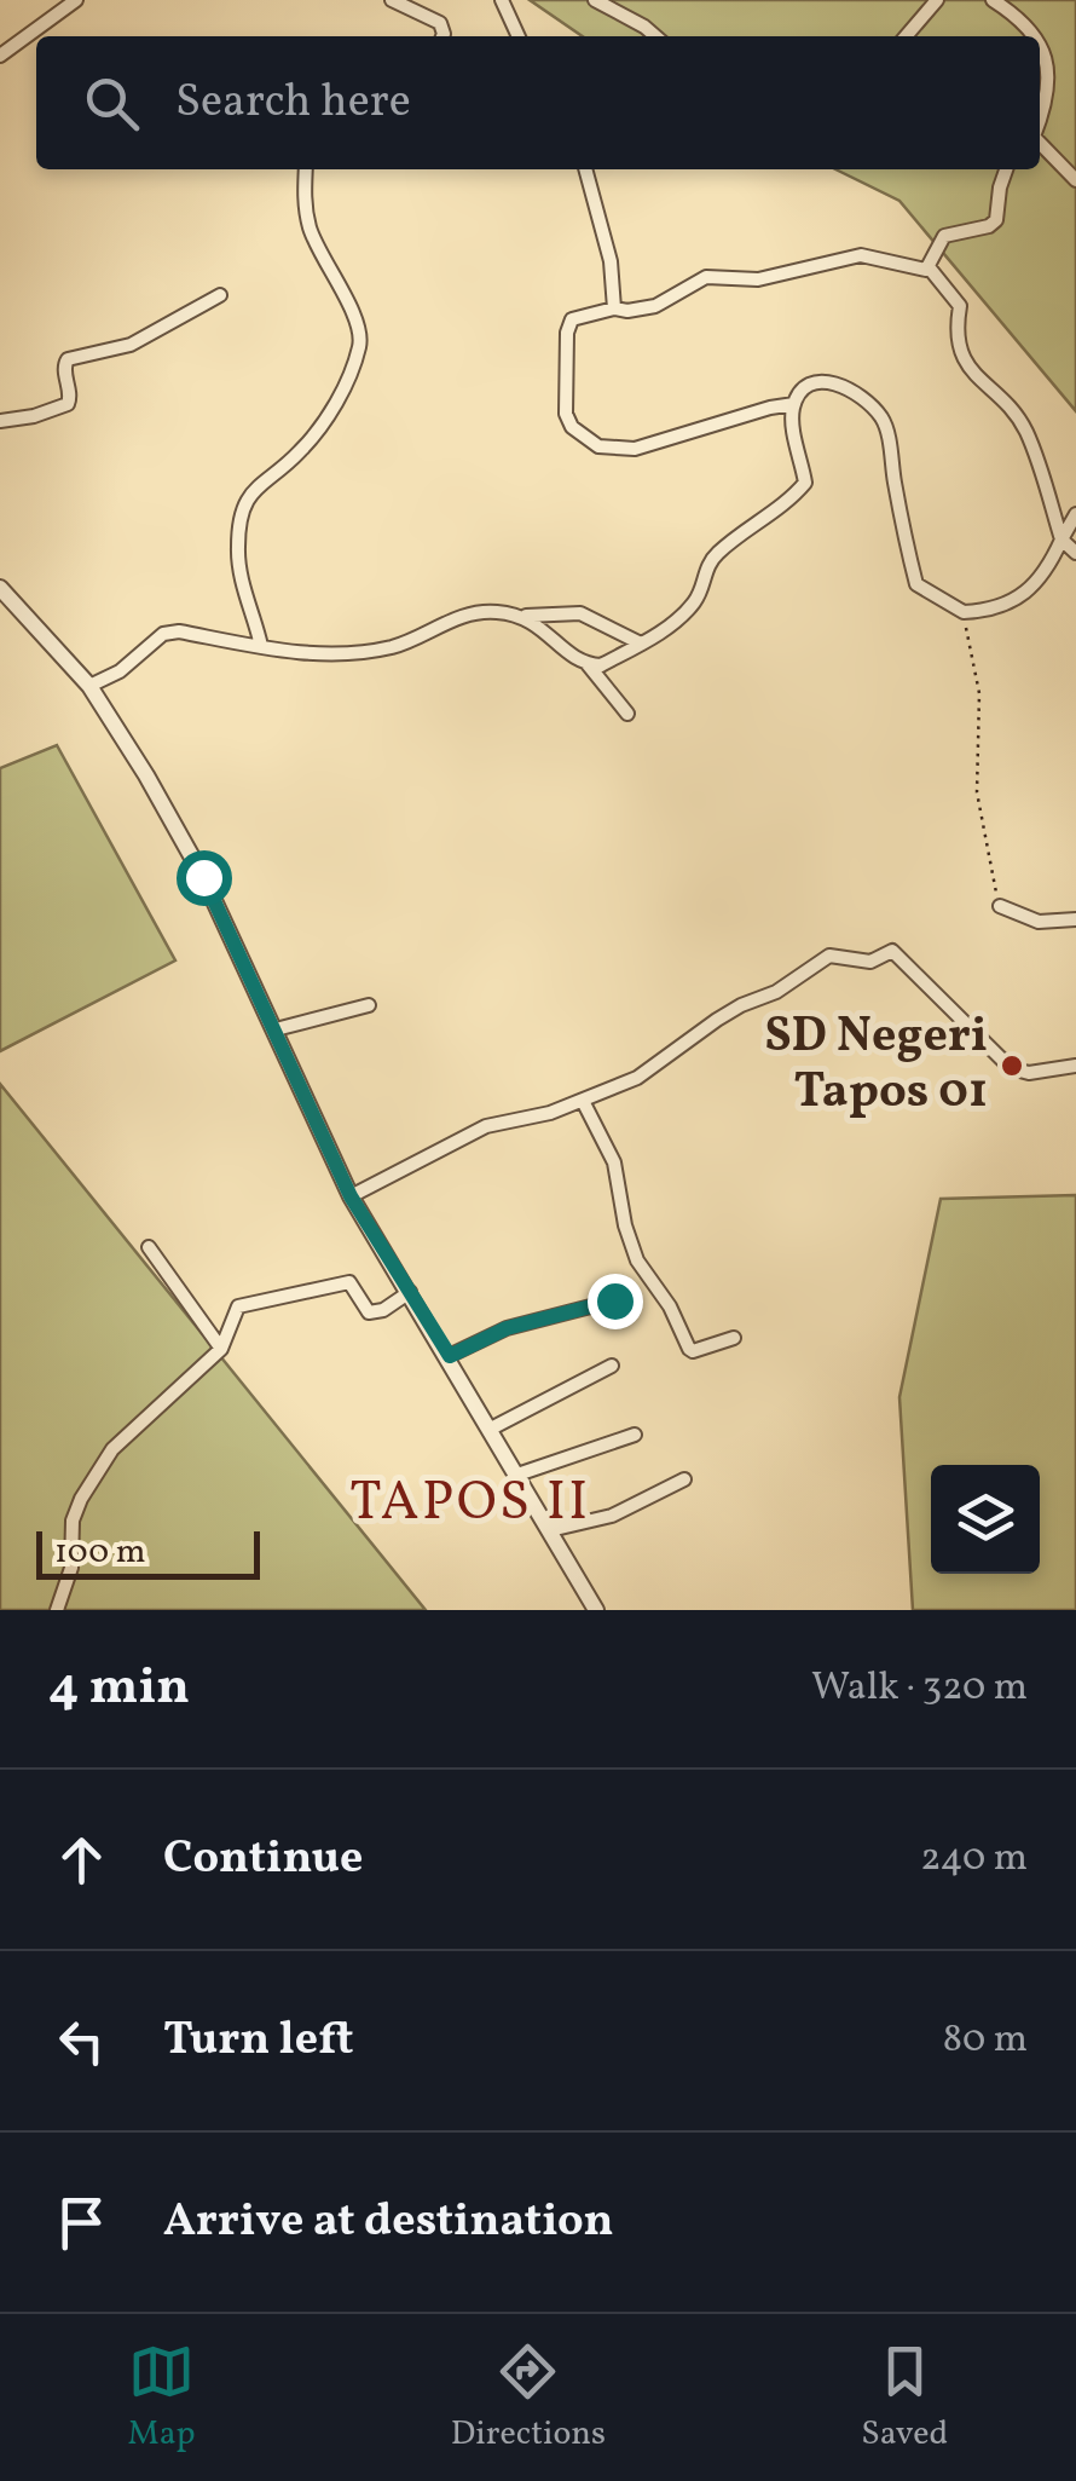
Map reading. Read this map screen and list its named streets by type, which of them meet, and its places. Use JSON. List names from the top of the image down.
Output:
{
  "districts": ["TAPOS II"],
  "places": ["SD Negeri Tapos 01"],
  "scale_bar": "100 m",
  "page": {
    "search": "Search here",
    "scale": "100 m",
    "heading": ["4 min", "Walk · 320 m"],
    "list": [
      ["Continue", "240 m"],
      ["Turn left", "80 m"],
      "Arrive at destination"
    ],
    "nav": ["Map", "Directions", "Saved"]
  }
}
